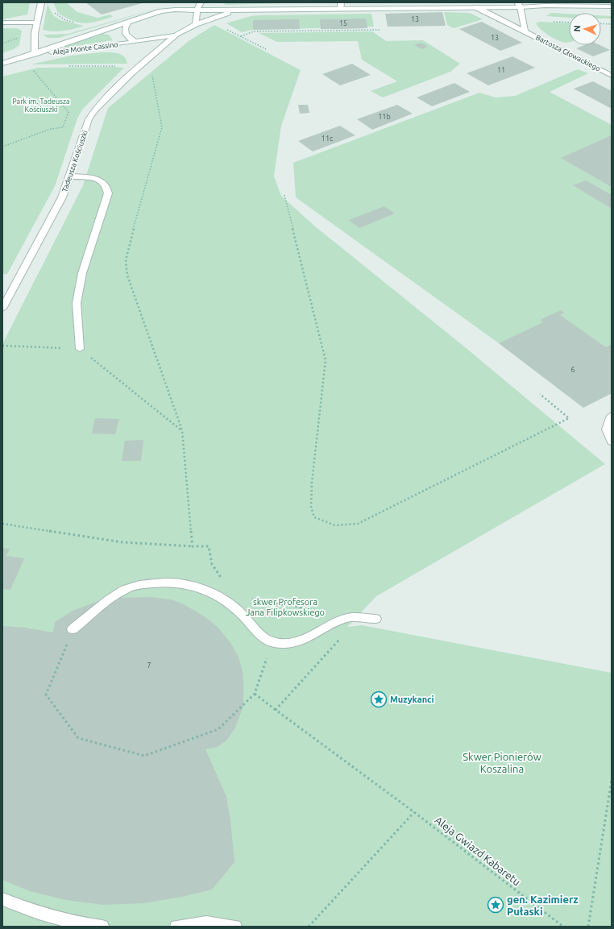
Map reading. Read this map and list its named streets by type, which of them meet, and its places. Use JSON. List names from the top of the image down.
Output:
{
  "streets": {
    "street": ["Aleja Monte Cassino", "Bartosza Głowackiego", "Tadeusza Kościuszki"],
    "path": ["Aleja Gwiazd Kabaretu"]
  },
  "crossings": [
    ["Aleja Monte Cassino", "Tadeusza Kościuszki"]
  ],
  "parks": ["Park im. Tadeusza Kościuszki", "skwer Profesora Jana Filipkowskiego", "Skwer Pionierów Koszalina"],
  "places": {
    "place": ["Muzykanci", "gen. Kazimierz Pułaski"]
  },
  "house_numbers": [
    "13",
    "15",
    "13",
    "11",
    "11b",
    "11c",
    "6",
    "7"
  ],
  "north": "left"
}
